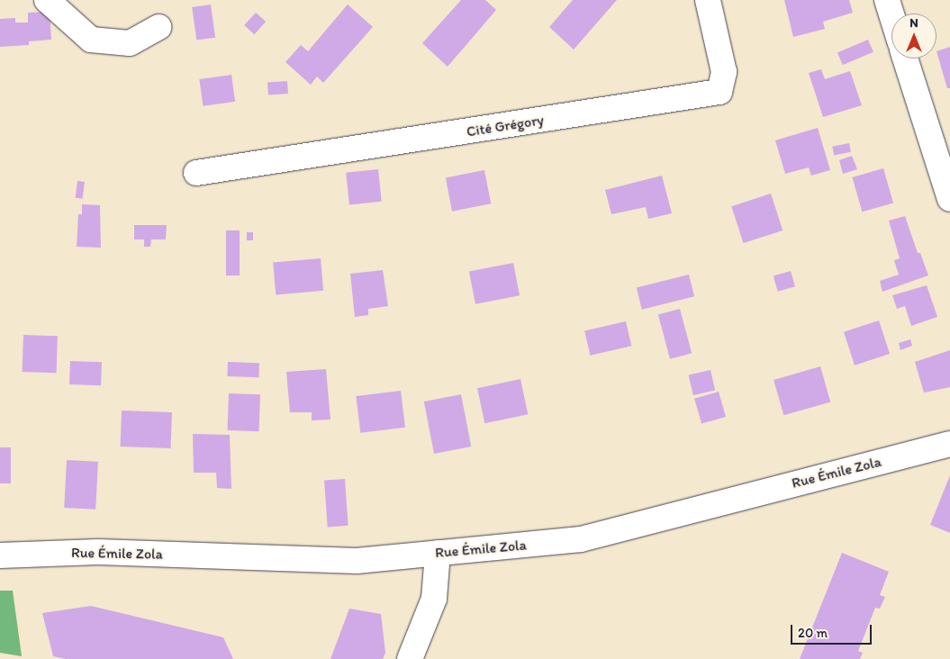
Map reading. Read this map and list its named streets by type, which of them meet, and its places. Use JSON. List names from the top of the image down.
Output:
{
  "streets": {
    "street": ["Cité Grégory", "Rue Émile Zola"]
  },
  "scale_bar": "20 m",
  "north": "top"
}
